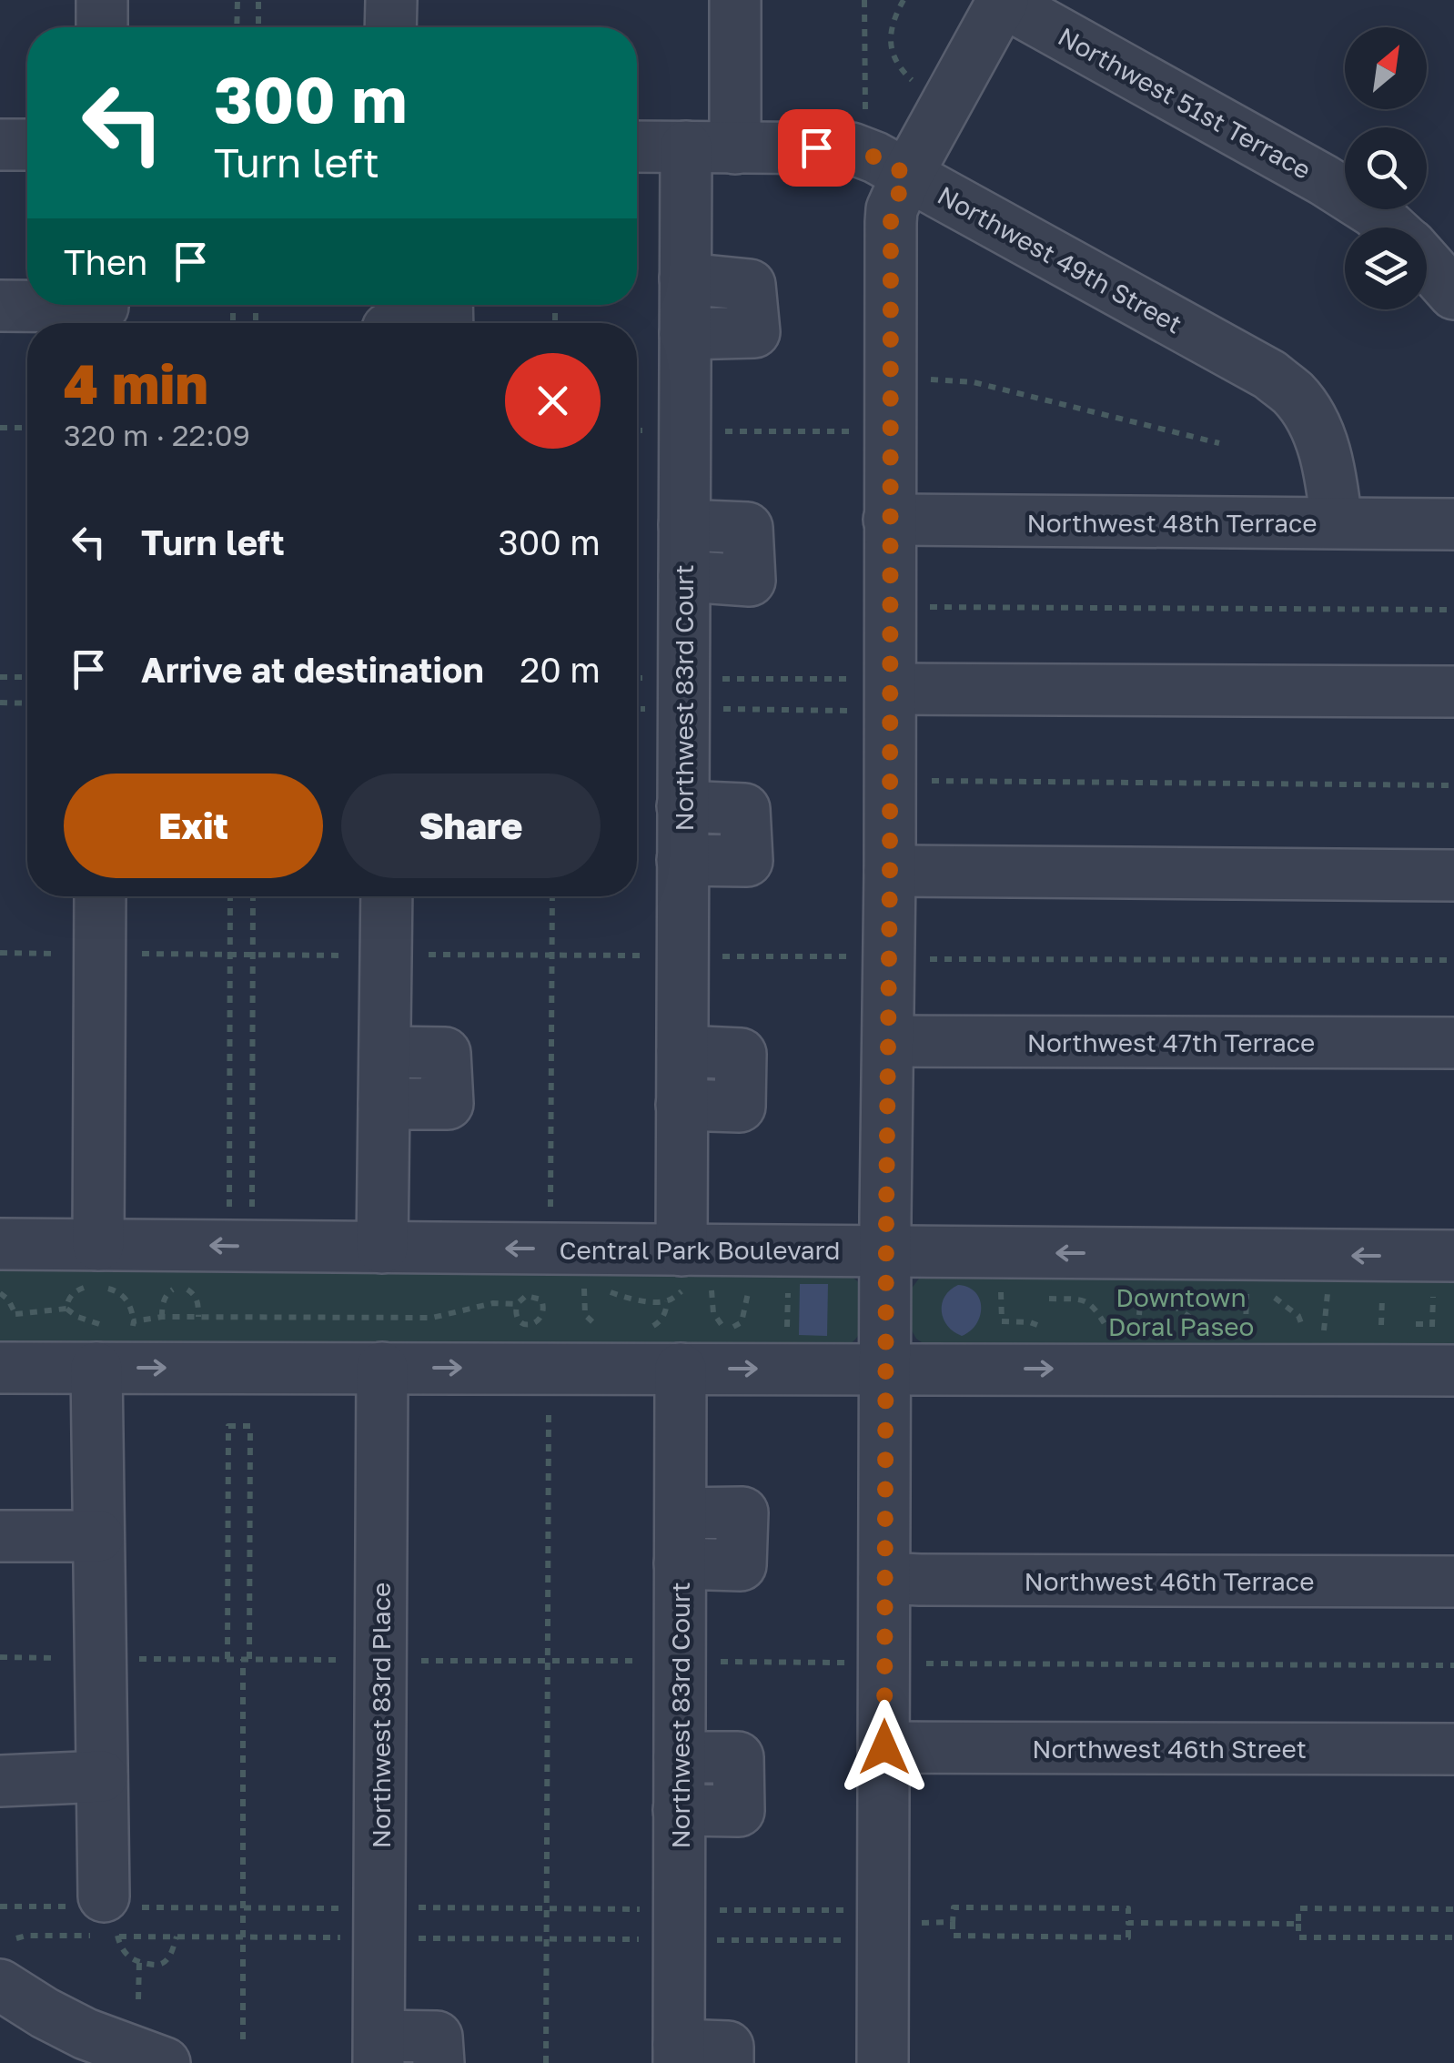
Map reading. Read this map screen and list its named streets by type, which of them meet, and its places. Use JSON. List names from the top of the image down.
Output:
{
  "streets": {
    "street": [
      "Northwest 51st Terrace",
      "Northwest 49th Street",
      "Northwest 48th Terrace",
      "Northwest 83rd Court",
      "Northwest 47th Terrace",
      "Central Park Boulevard",
      "Northwest 46th Terrace",
      "Northwest 83rd Place",
      "Northwest 46th Street"
    ]
  },
  "crossings": [
    ["Northwest 49th Street", "Northwest 48th Terrace"],
    ["Northwest 49th Street", "Northwest 83rd Court"],
    ["Northwest 83rd Court", "Central Park Boulevard"]
  ],
  "parks": ["Downtown Doral Paseo"],
  "north": "top right",
  "page": {
    "turn": ["300 m", "Turn left"],
    "then": "Then",
    "heading": ["4 min", "320 m · 22:09"],
    "list": [
      {
        "name": "Turn left",
        "value": "300 m"
      },
      {
        "name": "Arrive at destination",
        "value": "20 m"
      }
    ],
    "buttons": ["Exit", "Share"]
  }
}
